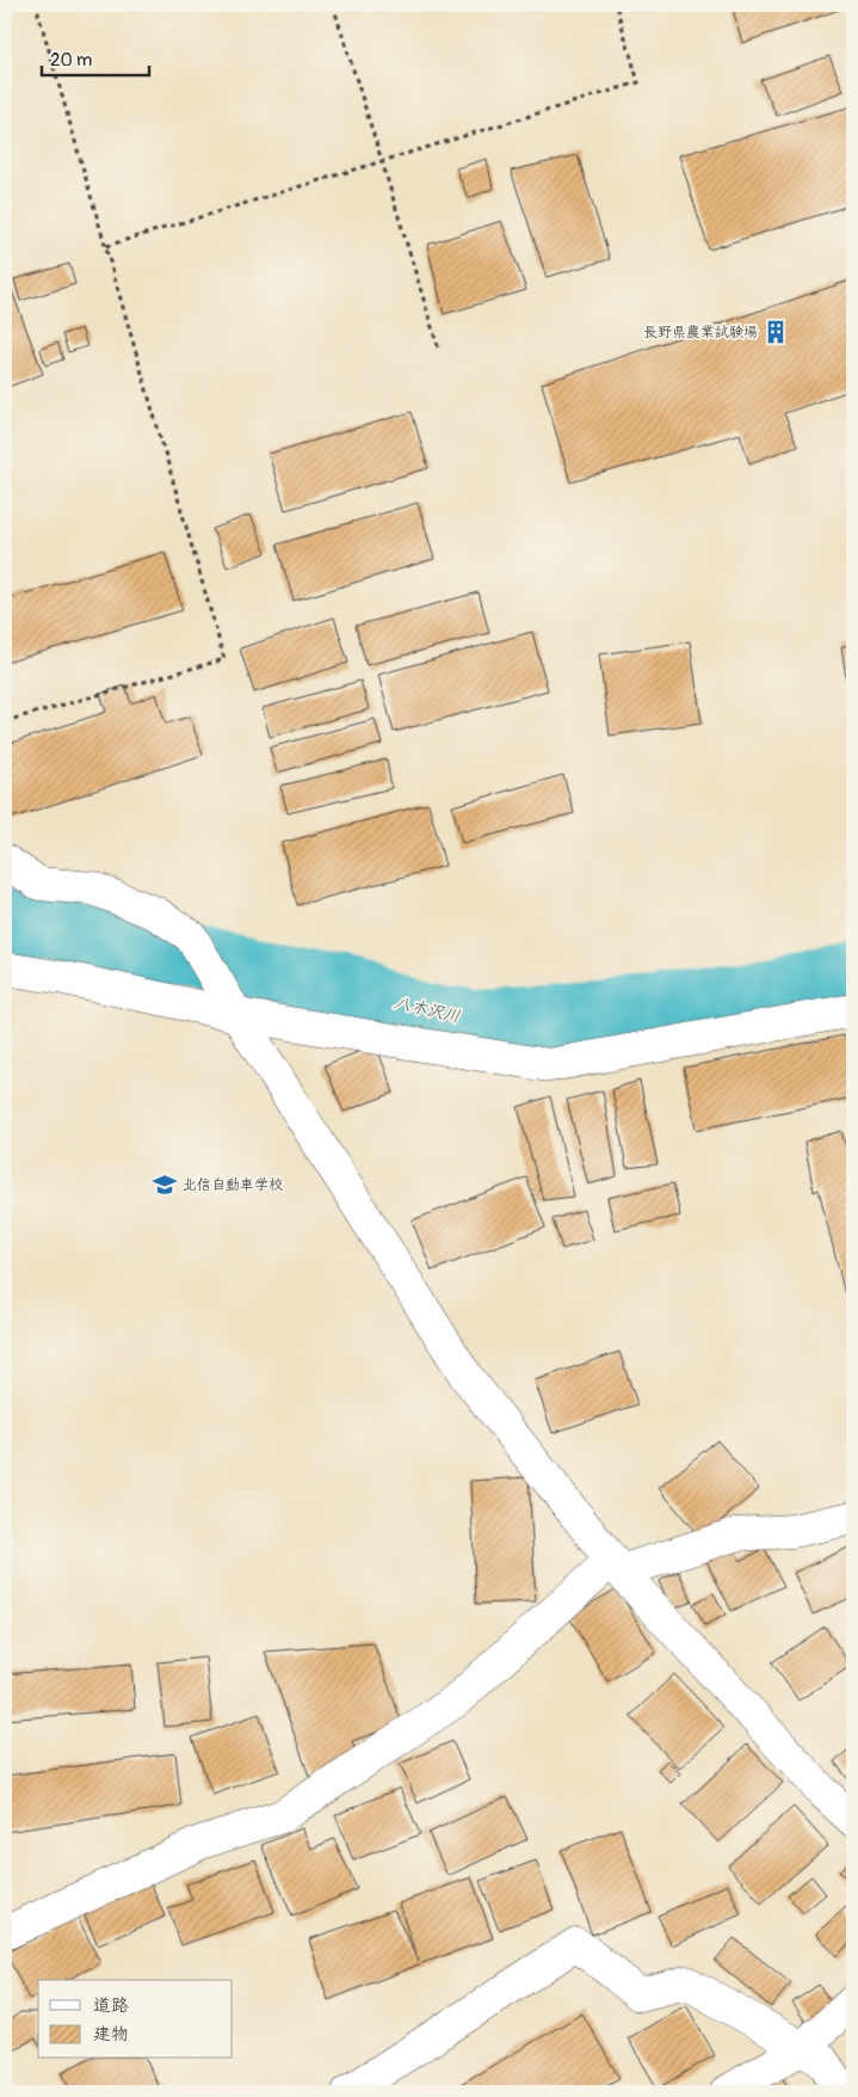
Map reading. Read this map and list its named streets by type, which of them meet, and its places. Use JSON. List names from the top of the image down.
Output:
{
  "water": ["八木沢川"],
  "places": {
    "building": ["長野県農業試験場"],
    "school or university": ["北信自動車学校"]
  },
  "legend": ["道路", "建物"],
  "scale_bar": "20 m"
}
